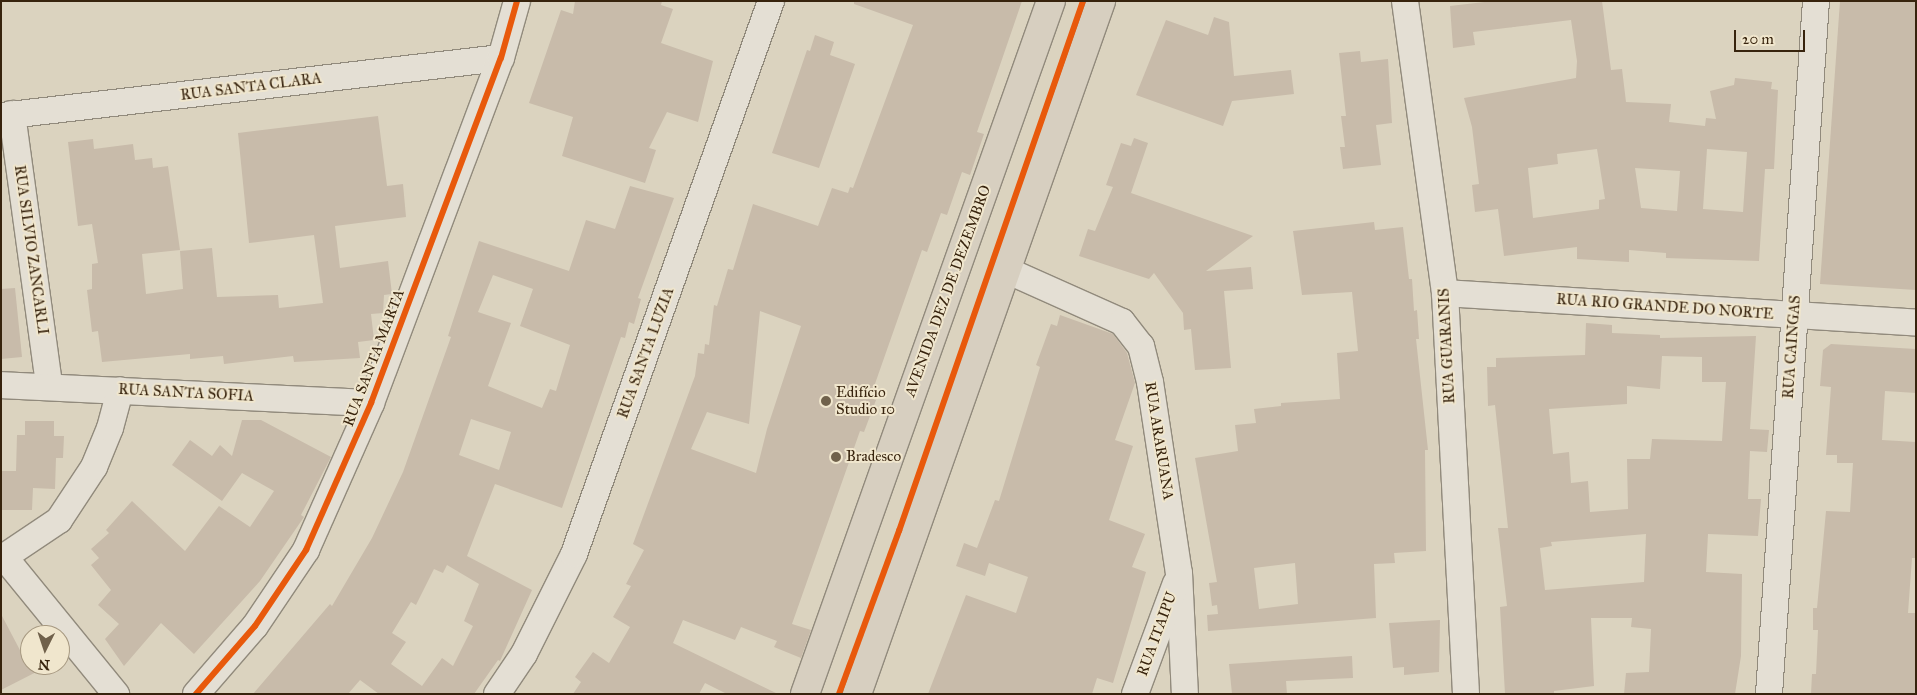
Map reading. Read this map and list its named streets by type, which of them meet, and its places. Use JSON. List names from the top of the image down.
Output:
{
  "streets": {
    "highway": ["AVENIDA DEZ DE DEZEMBRO"],
    "street": [
      "RUA SANTA CLARA",
      "RUA SILVIO ZANCARLI",
      "RUA RIO GRANDE DO NORTE",
      "RUA GUARANIS",
      "RUA CAINGAS",
      "RUA SANTA LUZIA",
      "RUA SANTA MARTA",
      "RUA SANTA SOFIA",
      "RUA ARARUANA",
      "RUA ITAIPU"
    ]
  },
  "crossings": [
    ["RUA SANTA CLARA", "RUA SILVIO ZANCARLI"],
    ["RUA SANTA CLARA", "RUA SANTA MARTA"],
    ["RUA SILVIO ZANCARLI", "RUA SANTA SOFIA"],
    ["RUA RIO GRANDE DO NORTE", "RUA GUARANIS"],
    ["RUA RIO GRANDE DO NORTE", "RUA CAINGAS"],
    ["RUA SANTA MARTA", "RUA SANTA SOFIA"],
    ["RUA ARARUANA", "RUA ITAIPU"]
  ],
  "places": ["Edifício Studio 10", "Bradesco"],
  "scale_bar": "20 m",
  "north": "bottom"
}
